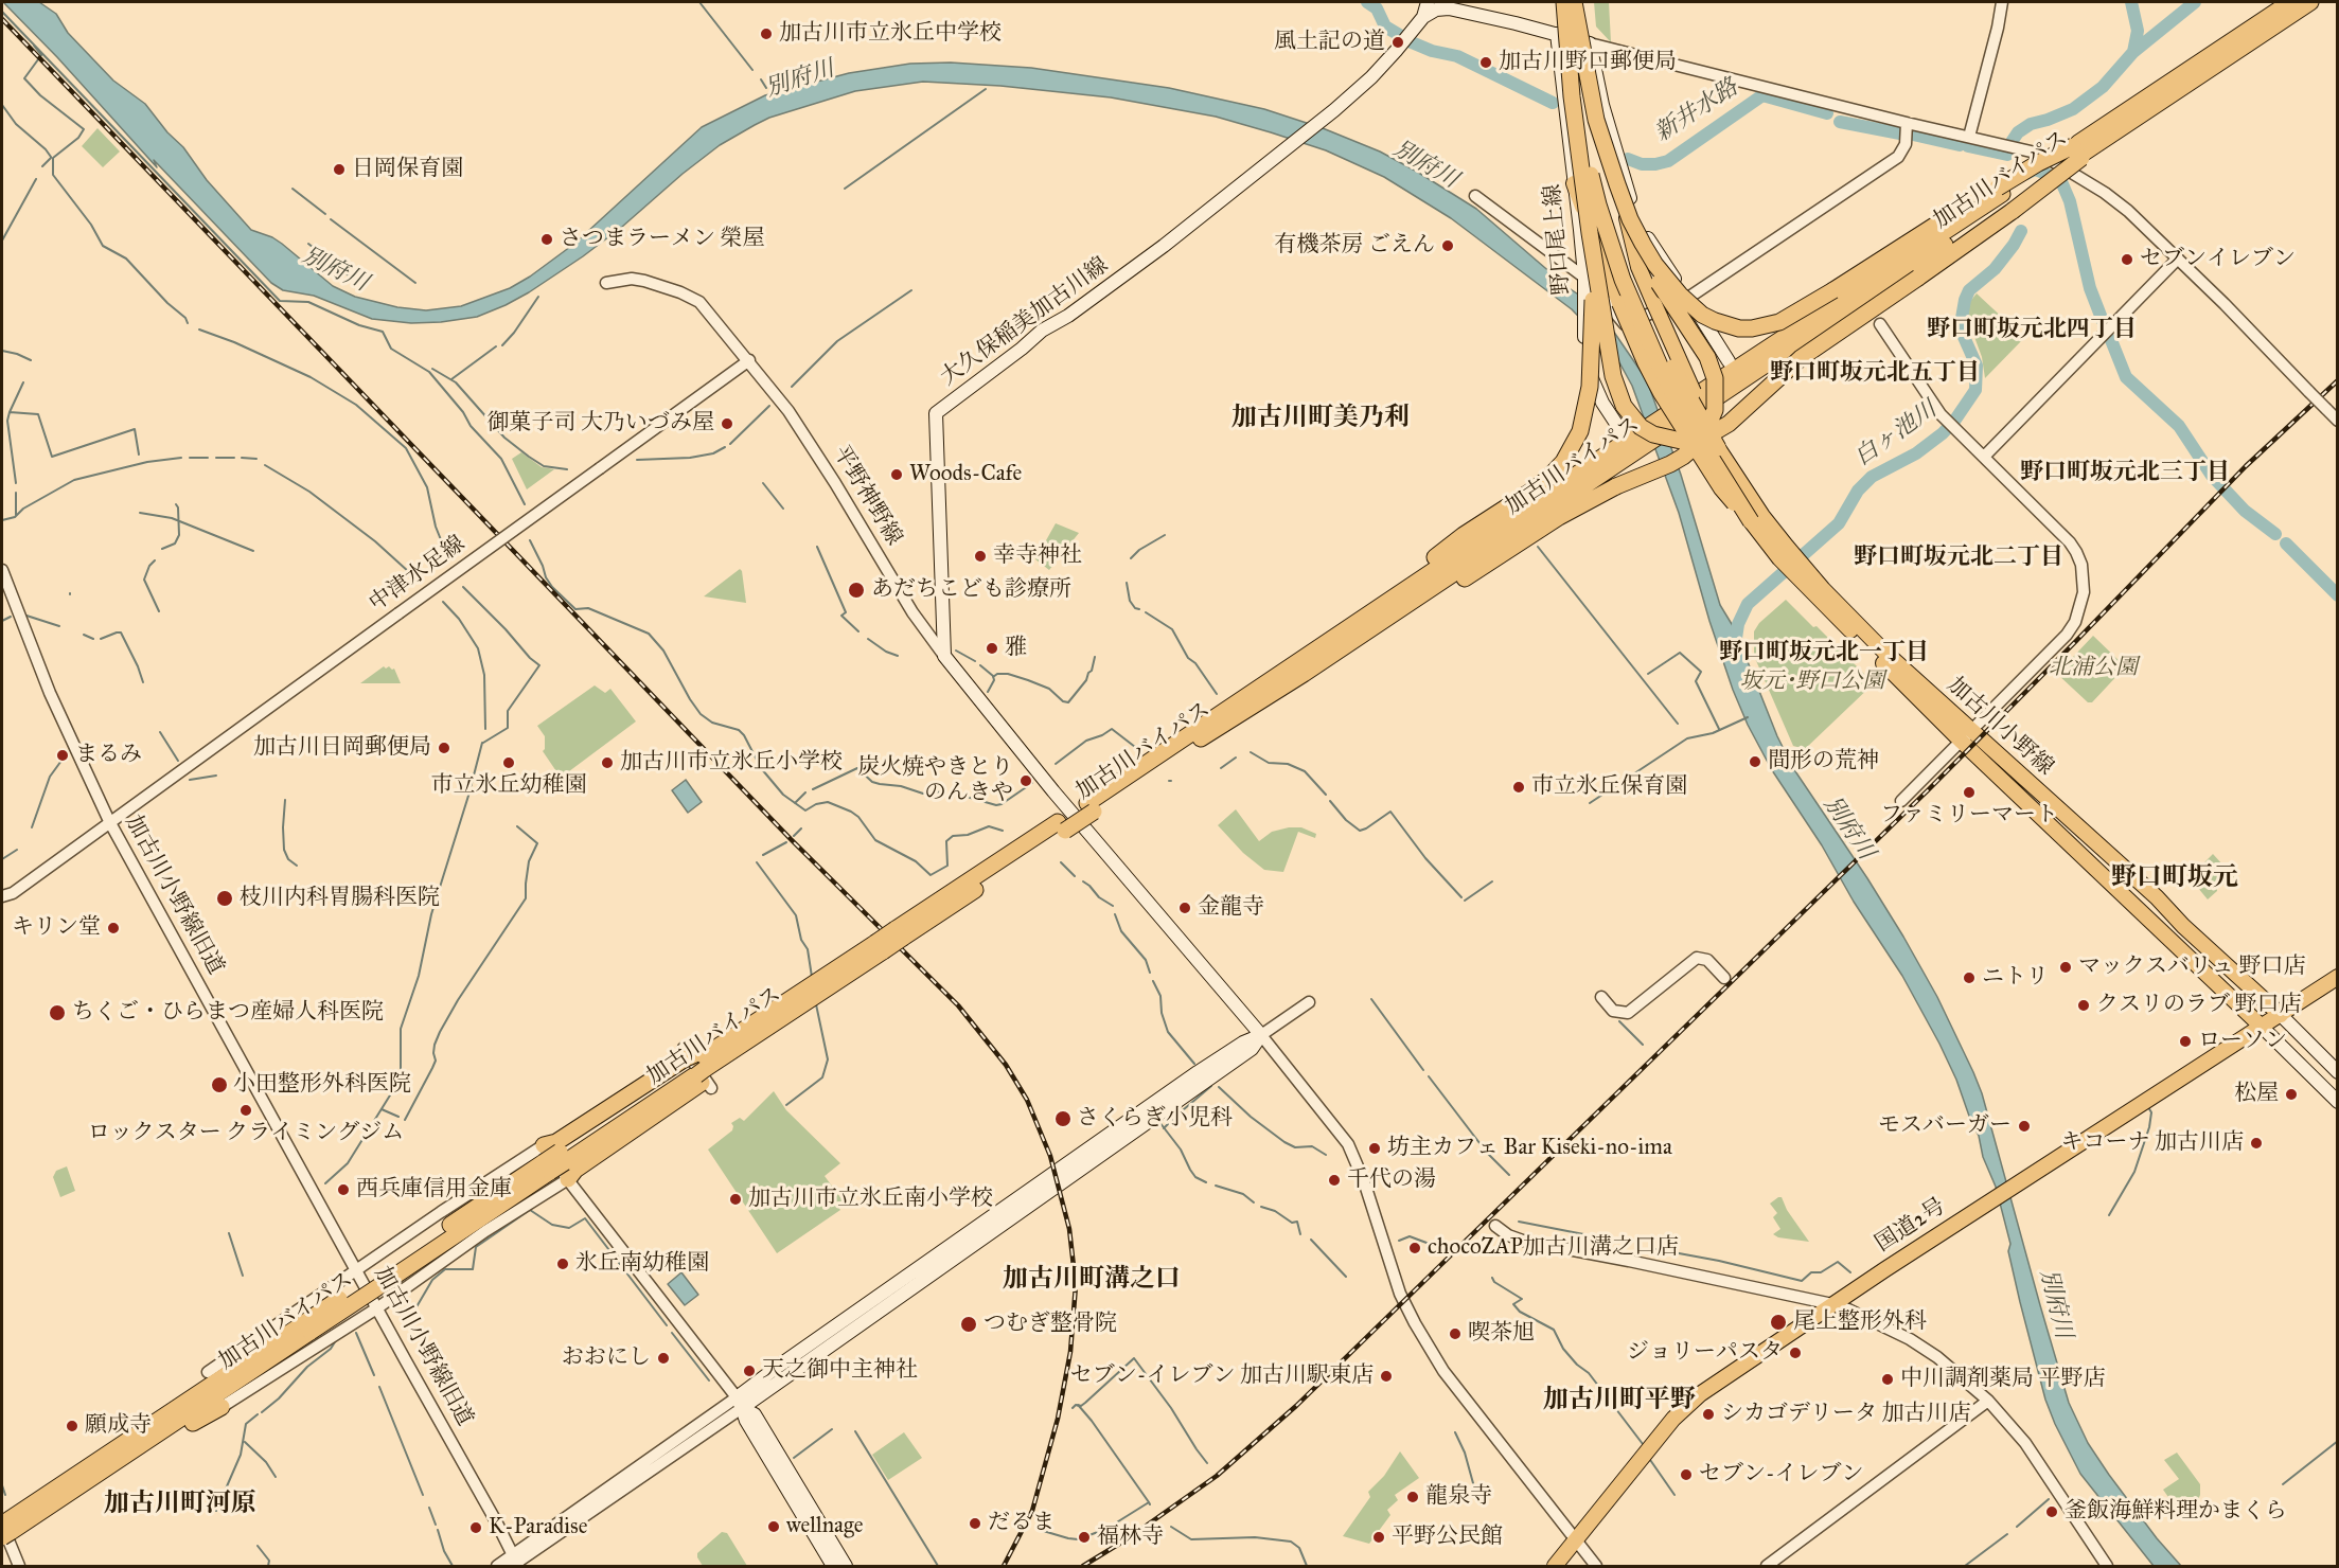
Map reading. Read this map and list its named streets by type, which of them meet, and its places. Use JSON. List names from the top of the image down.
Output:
{
  "streets": {
    "highway": ["加古川バイパス"],
    "main road": [
      "野口尾上線",
      "大久保稲美加古川線",
      "加古川小野線",
      "国道2号"
    ],
    "street": ["平野神野線", "中津水足線", "加古川小野線旧道"]
  },
  "crossings": [
    ["加古川バイパス", "野口尾上線"],
    ["野口尾上線", "加古川小野線"],
    ["大久保稲美加古川線", "平野神野線"],
    ["平野神野線", "中津水足線"],
    ["中津水足線", "加古川小野線旧道"],
    ["加古川小野線", "国道2号"]
  ],
  "districts": [
    "野口町坂元北四丁目",
    "野口町坂元北五丁目",
    "加古川町美乃利",
    "野口町坂元北三丁目",
    "野口町坂元北二丁目",
    "野口町坂元北一丁目",
    "野口町坂元",
    "加古川町溝之口",
    "加古川町平野",
    "加古川町河原"
  ],
  "water": ["別府川", "新井水路", "白ヶ池川"],
  "parks": ["北浦公園", "坂元･野口公園"],
  "places": [
    "加古川市立氷丘中学校",
    "風土記の道",
    "加古川野口郵便局",
    "日岡保育園",
    "さつまラーメン 榮屋",
    "有機茶房 ごえん",
    "セブンイレブン",
    "御菓子司 大乃いづみ屋",
    "Woods-Cafe",
    "幸寺神社",
    "あだちこども診療所",
    "雅",
    "加古川日岡郵便局",
    "まるみ",
    "間形の荒神",
    "市立氷丘幼稚園",
    "加古川市立氷丘小学校",
    "炭火焼やきとり のんきや",
    "市立氷丘保育園",
    "ファミリーマート",
    "枝川内科胃腸科医院",
    "金龍寺",
    "キリン堂",
    "マックスバリュ 野口店",
    "ニトリ",
    "クスリのラブ 野口店",
    "ちくご・ひらまつ産婦人科医院",
    "ローソン",
    "小田整形外科医院",
    "松屋",
    "ロックスター クライミングジム",
    "さくらぎ小児科",
    "モスバーガー",
    "キコーナ 加古川店",
    "坊主カフェ Bar Kiseki-no-ima",
    "千代の湯",
    "西兵庫信用金庫",
    "加古川市立氷丘南小学校",
    "chocoZAP加古川溝之口店",
    "氷丘南幼稚園",
    "尾上整形外科",
    "つむぎ整骨院",
    "喫茶旭",
    "ジョリーパスタ",
    "おおにし",
    "天之御中主神社",
    "セブン-イレブン 加古川駅東店",
    "中川調剤薬局 平野店",
    "シカゴデリータ 加古川店",
    "願成寺",
    "セブン-イレブン",
    "龍泉寺",
    "釜飯海鮮料理かまくら",
    "だるま",
    "wellnage",
    "K-Paradise",
    "福林寺",
    "平野公民館"
  ]
}
